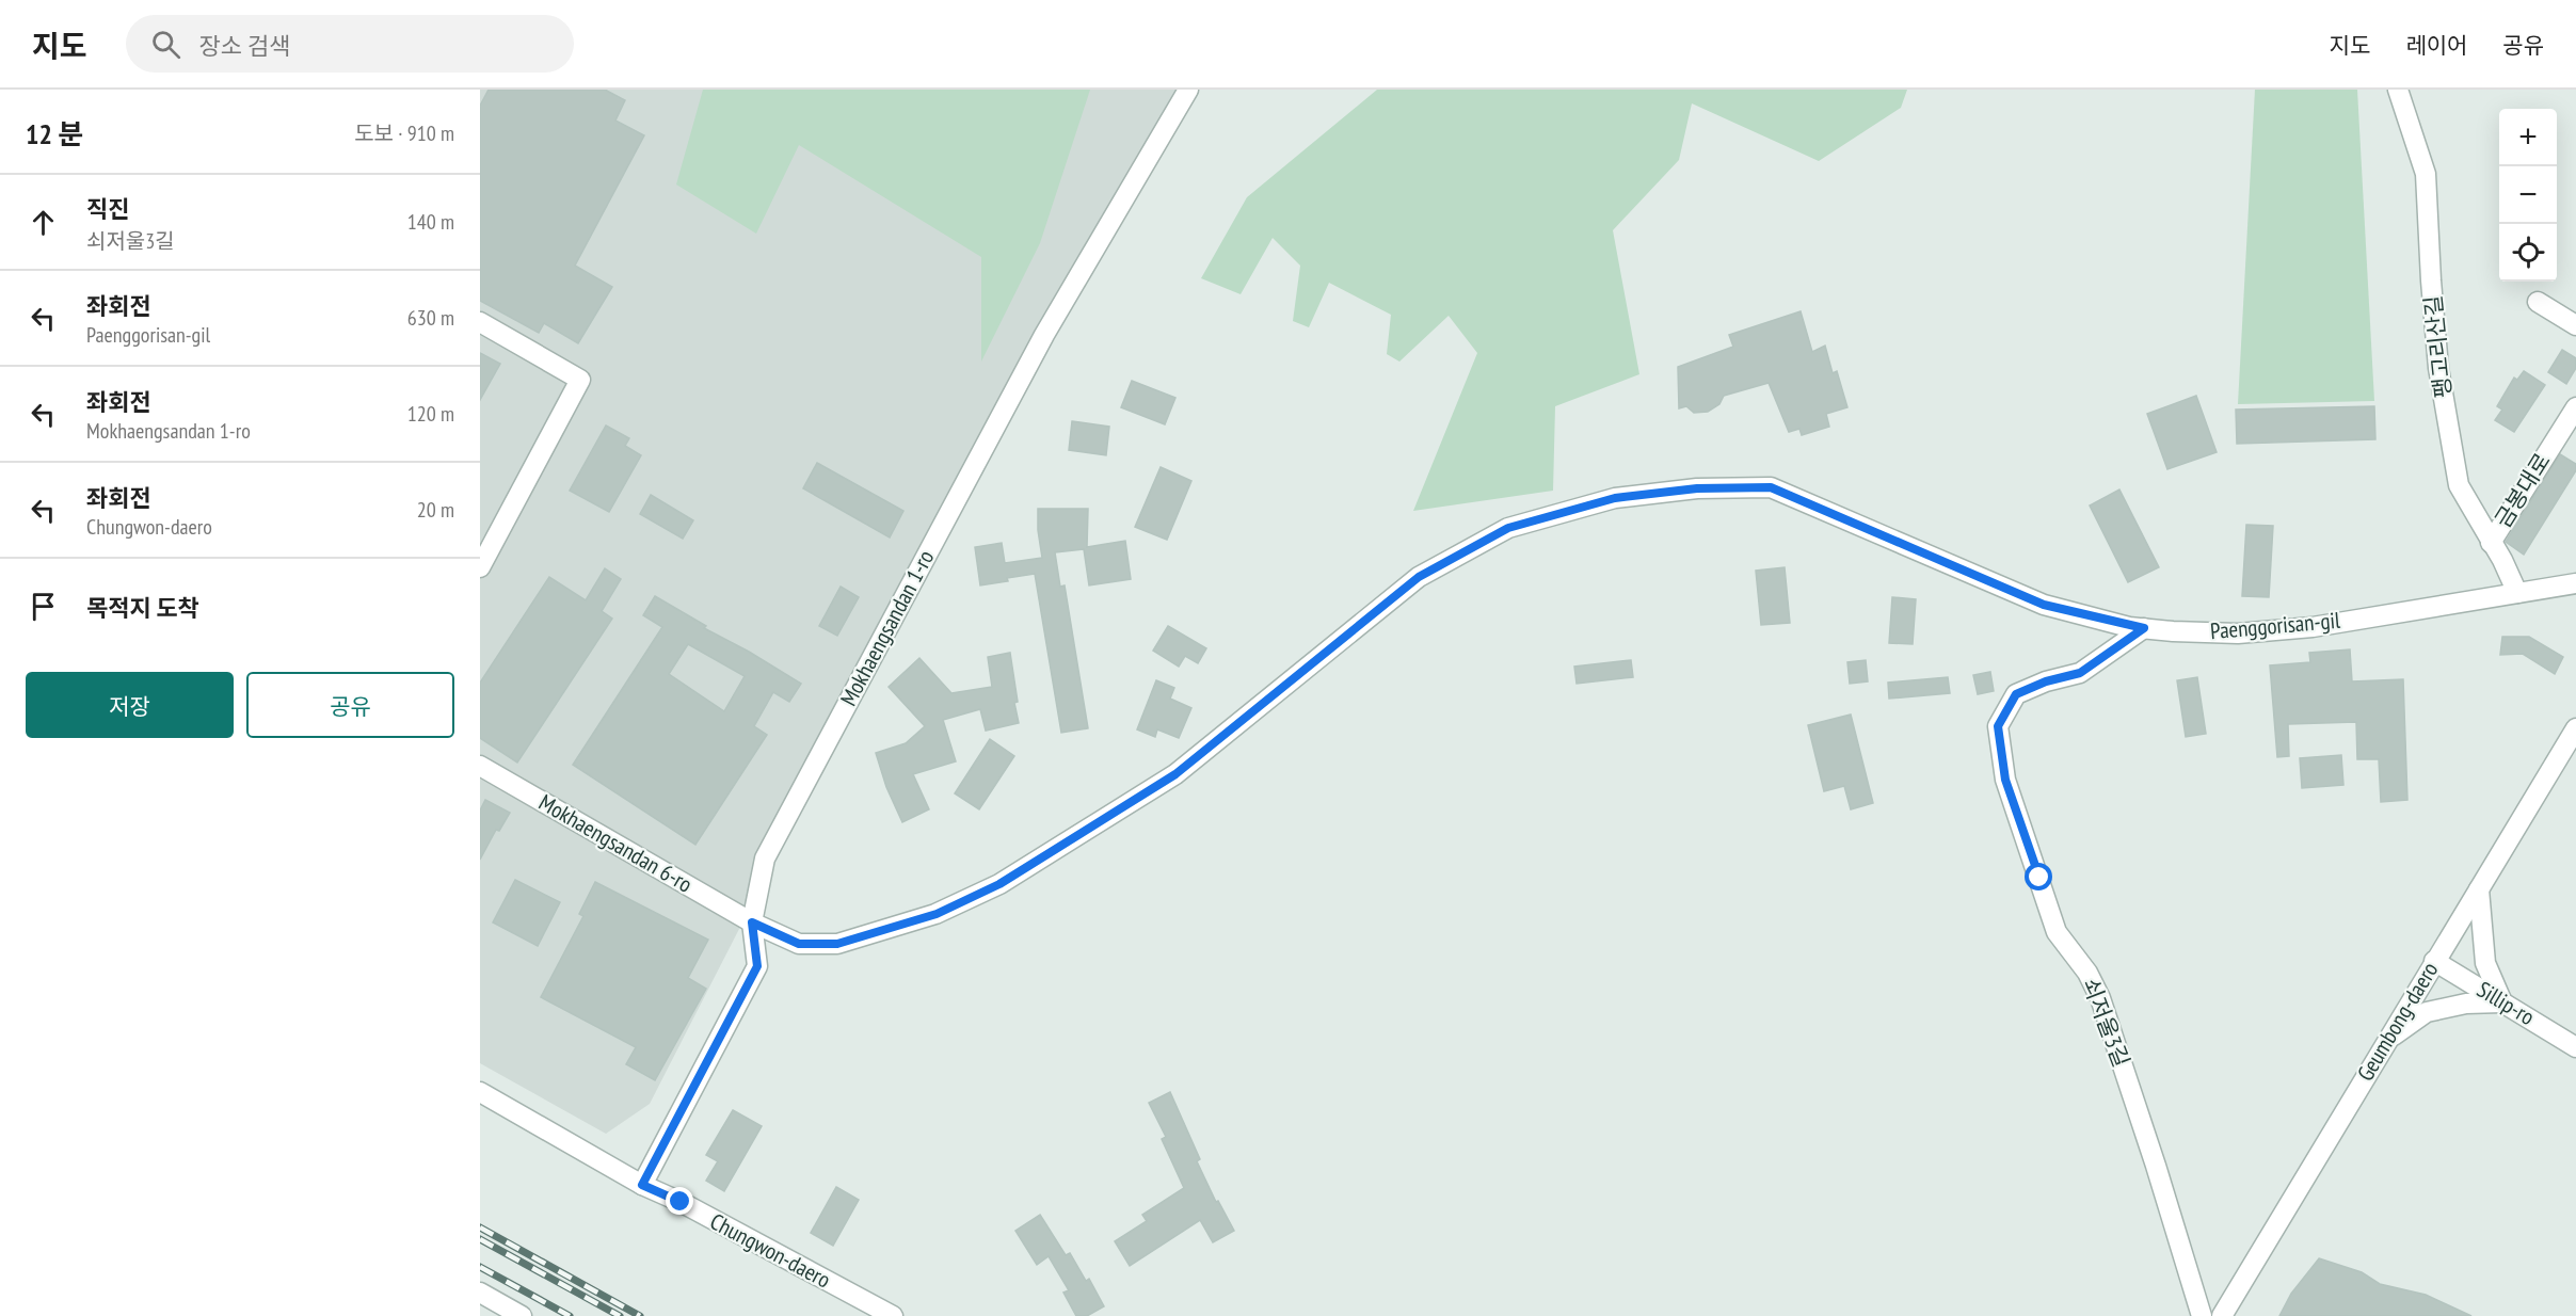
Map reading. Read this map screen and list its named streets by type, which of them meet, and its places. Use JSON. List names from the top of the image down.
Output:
{
  "streets": {
    "street": [
      "팽고리산길",
      "금봉대로",
      "Paenggorisan-gil",
      "Mokhaengsandan 1-ro",
      "Mokhaengsandan 6-ro",
      "Sillip-ro",
      "Geumbong-daero",
      "쇠저울3길",
      "Chungwon-daero"
    ]
  },
  "crossings": [
    ["팽고리산길", "금봉대로"],
    ["팽고리산길", "Paenggorisan-gil"],
    ["Paenggorisan-gil", "Mokhaengsandan 1-ro"],
    ["Paenggorisan-gil", "Mokhaengsandan 6-ro"],
    ["Paenggorisan-gil", "쇠저울3길"],
    ["Mokhaengsandan 1-ro", "Mokhaengsandan 6-ro"],
    ["Mokhaengsandan 1-ro", "Chungwon-daero"],
    ["Sillip-ro", "Geumbong-daero"]
  ],
  "page": {
    "header": "지도",
    "search": "장소 검색",
    "nav": ["지도", "레이어", "공유"],
    "heading": ["12 분", "도보 · 910 m"],
    "map_buttons": ["+", "−"],
    "list": [
      ["직진", "쇠저울3길", "140 m"],
      ["좌회전", "Paenggorisan-gil", "630 m"],
      ["좌회전", "Mokhaengsandan 1-ro", "120 m"],
      ["좌회전", "Chungwon-daero", "20 m"],
      "목적지 도착"
    ],
    "buttons": ["저장", "공유"]
  }
}
